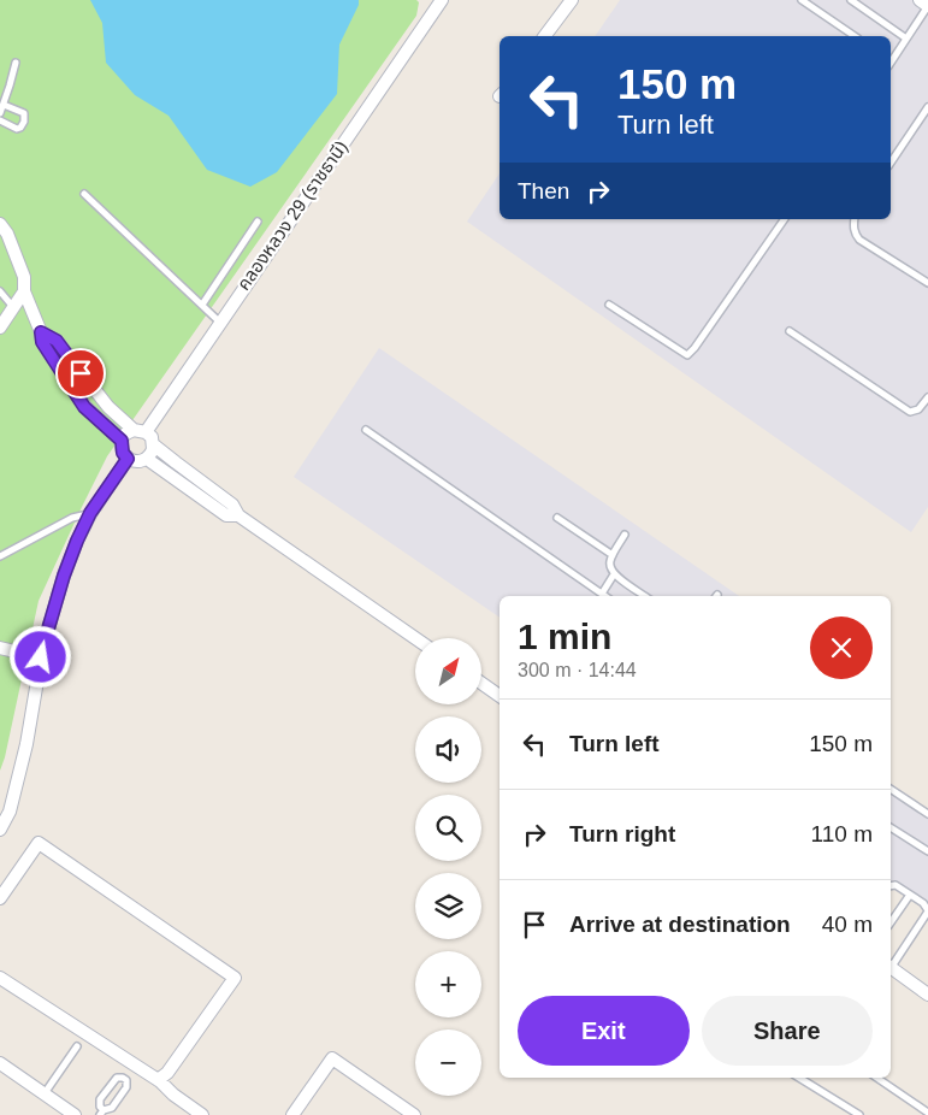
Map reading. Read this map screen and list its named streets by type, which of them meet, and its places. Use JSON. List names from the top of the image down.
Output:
{
  "streets": {
    "street": ["คลองหลวง 29 (ราชธานี)"]
  },
  "north": "top right",
  "page": {
    "turn": ["150 m", "Turn left"],
    "then": "Then",
    "heading": ["1 min", "300 m · 14:44"],
    "map_buttons": ["+", "−"],
    "list": [
      {
        "name": "Turn left",
        "value": "150 m"
      },
      {
        "name": "Turn right",
        "value": "110 m"
      },
      {
        "name": "Arrive at destination",
        "value": "40 m"
      }
    ],
    "buttons": ["Exit", "Share"]
  }
}
